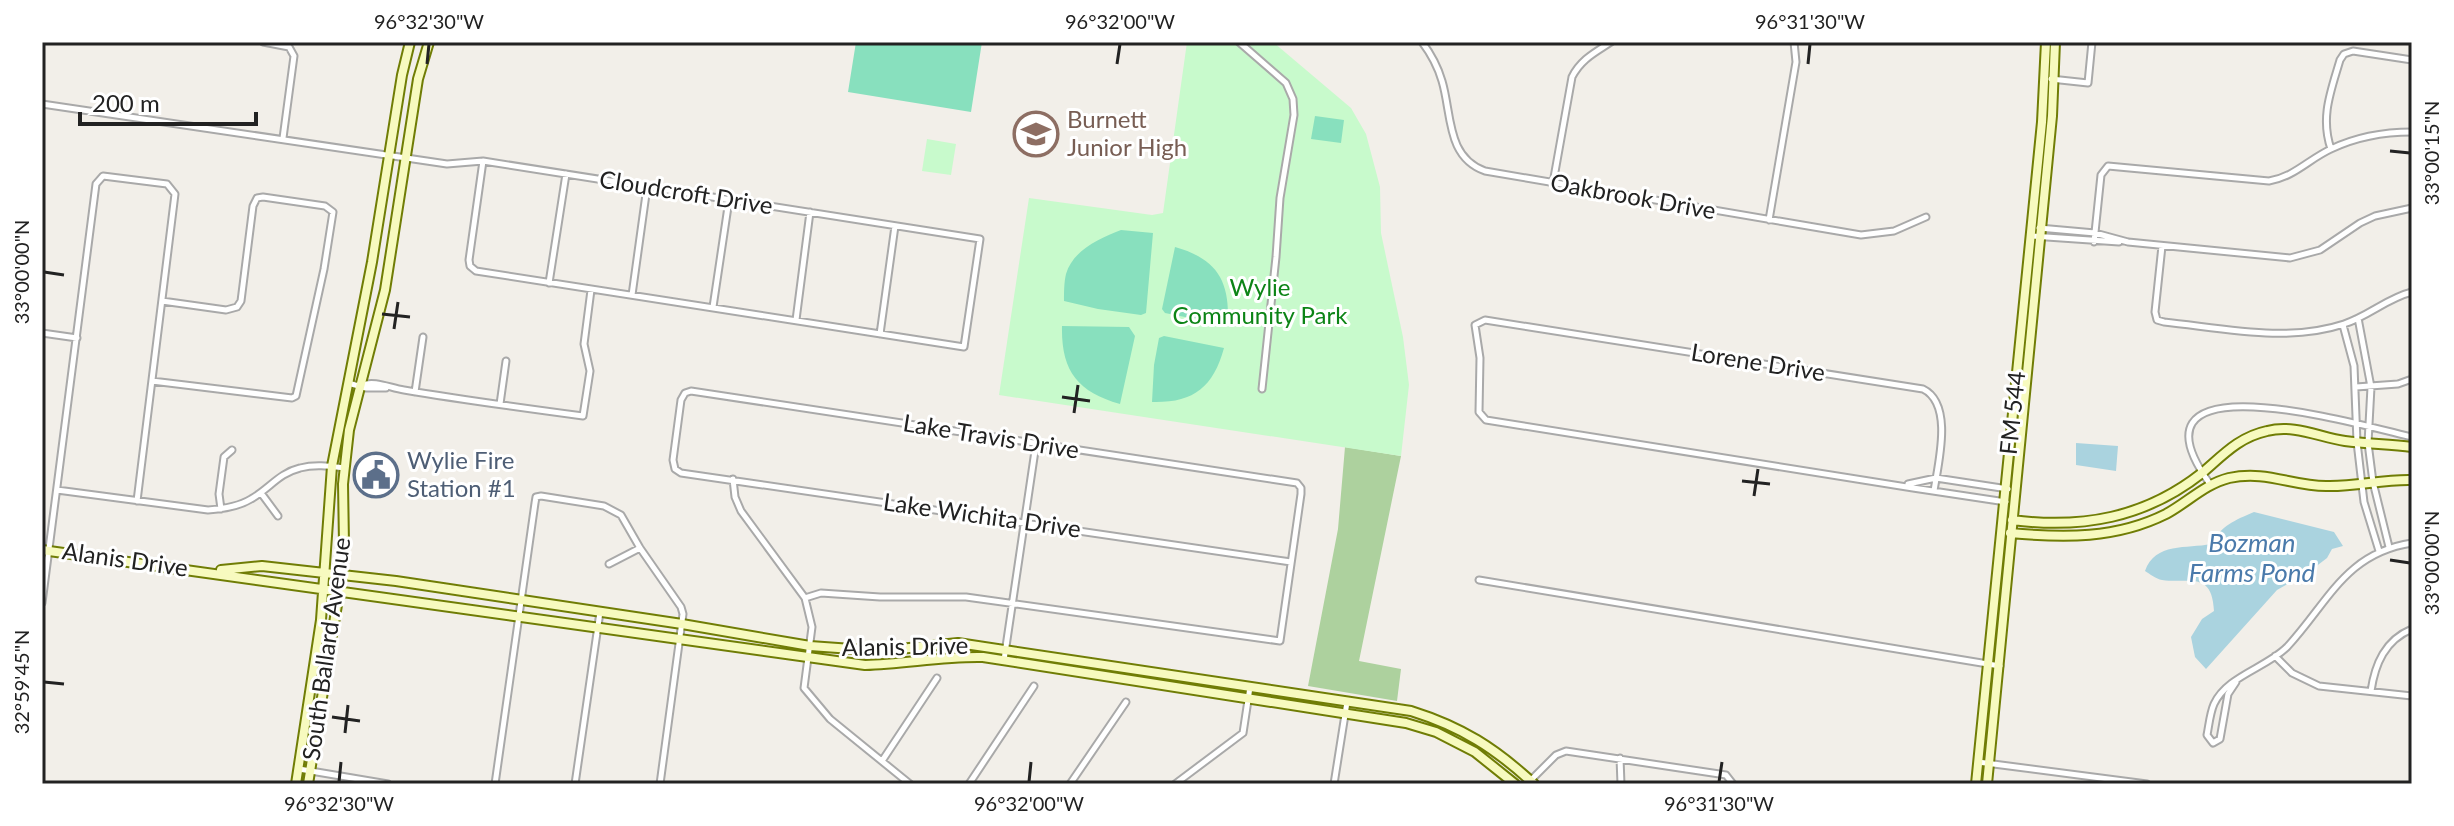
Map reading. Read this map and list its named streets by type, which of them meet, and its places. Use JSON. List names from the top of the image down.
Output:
{
  "streets": {
    "main road": ["FM 544", "Alanis Drive", "South Ballard Avenue"],
    "street": [
      "Cloudcroft Drive",
      "Oakbrook Drive",
      "Lorene Drive",
      "Lake Travis Drive",
      "Lake Wichita Drive"
    ]
  },
  "crossings": [
    ["Cloudcroft Drive", "South Ballard Avenue"],
    ["Lake Travis Drive", "Lake Wichita Drive"],
    ["Alanis Drive", "South Ballard Avenue"]
  ],
  "water": ["Bozman Farms Pond"],
  "parks": ["Wylie Community Park"],
  "places": {
    "school or university": ["Burnett Junior High"],
    "public building": ["Wylie Fire Station #1"]
  },
  "scale_bar": "200 m",
  "coordinates": [
    "96°32'30\"W",
    "96°32'00\"W",
    "96°31'30\"W",
    "33°00'15\"N",
    "33°00'00\"N",
    "32°59'45\"N"
  ]
}
